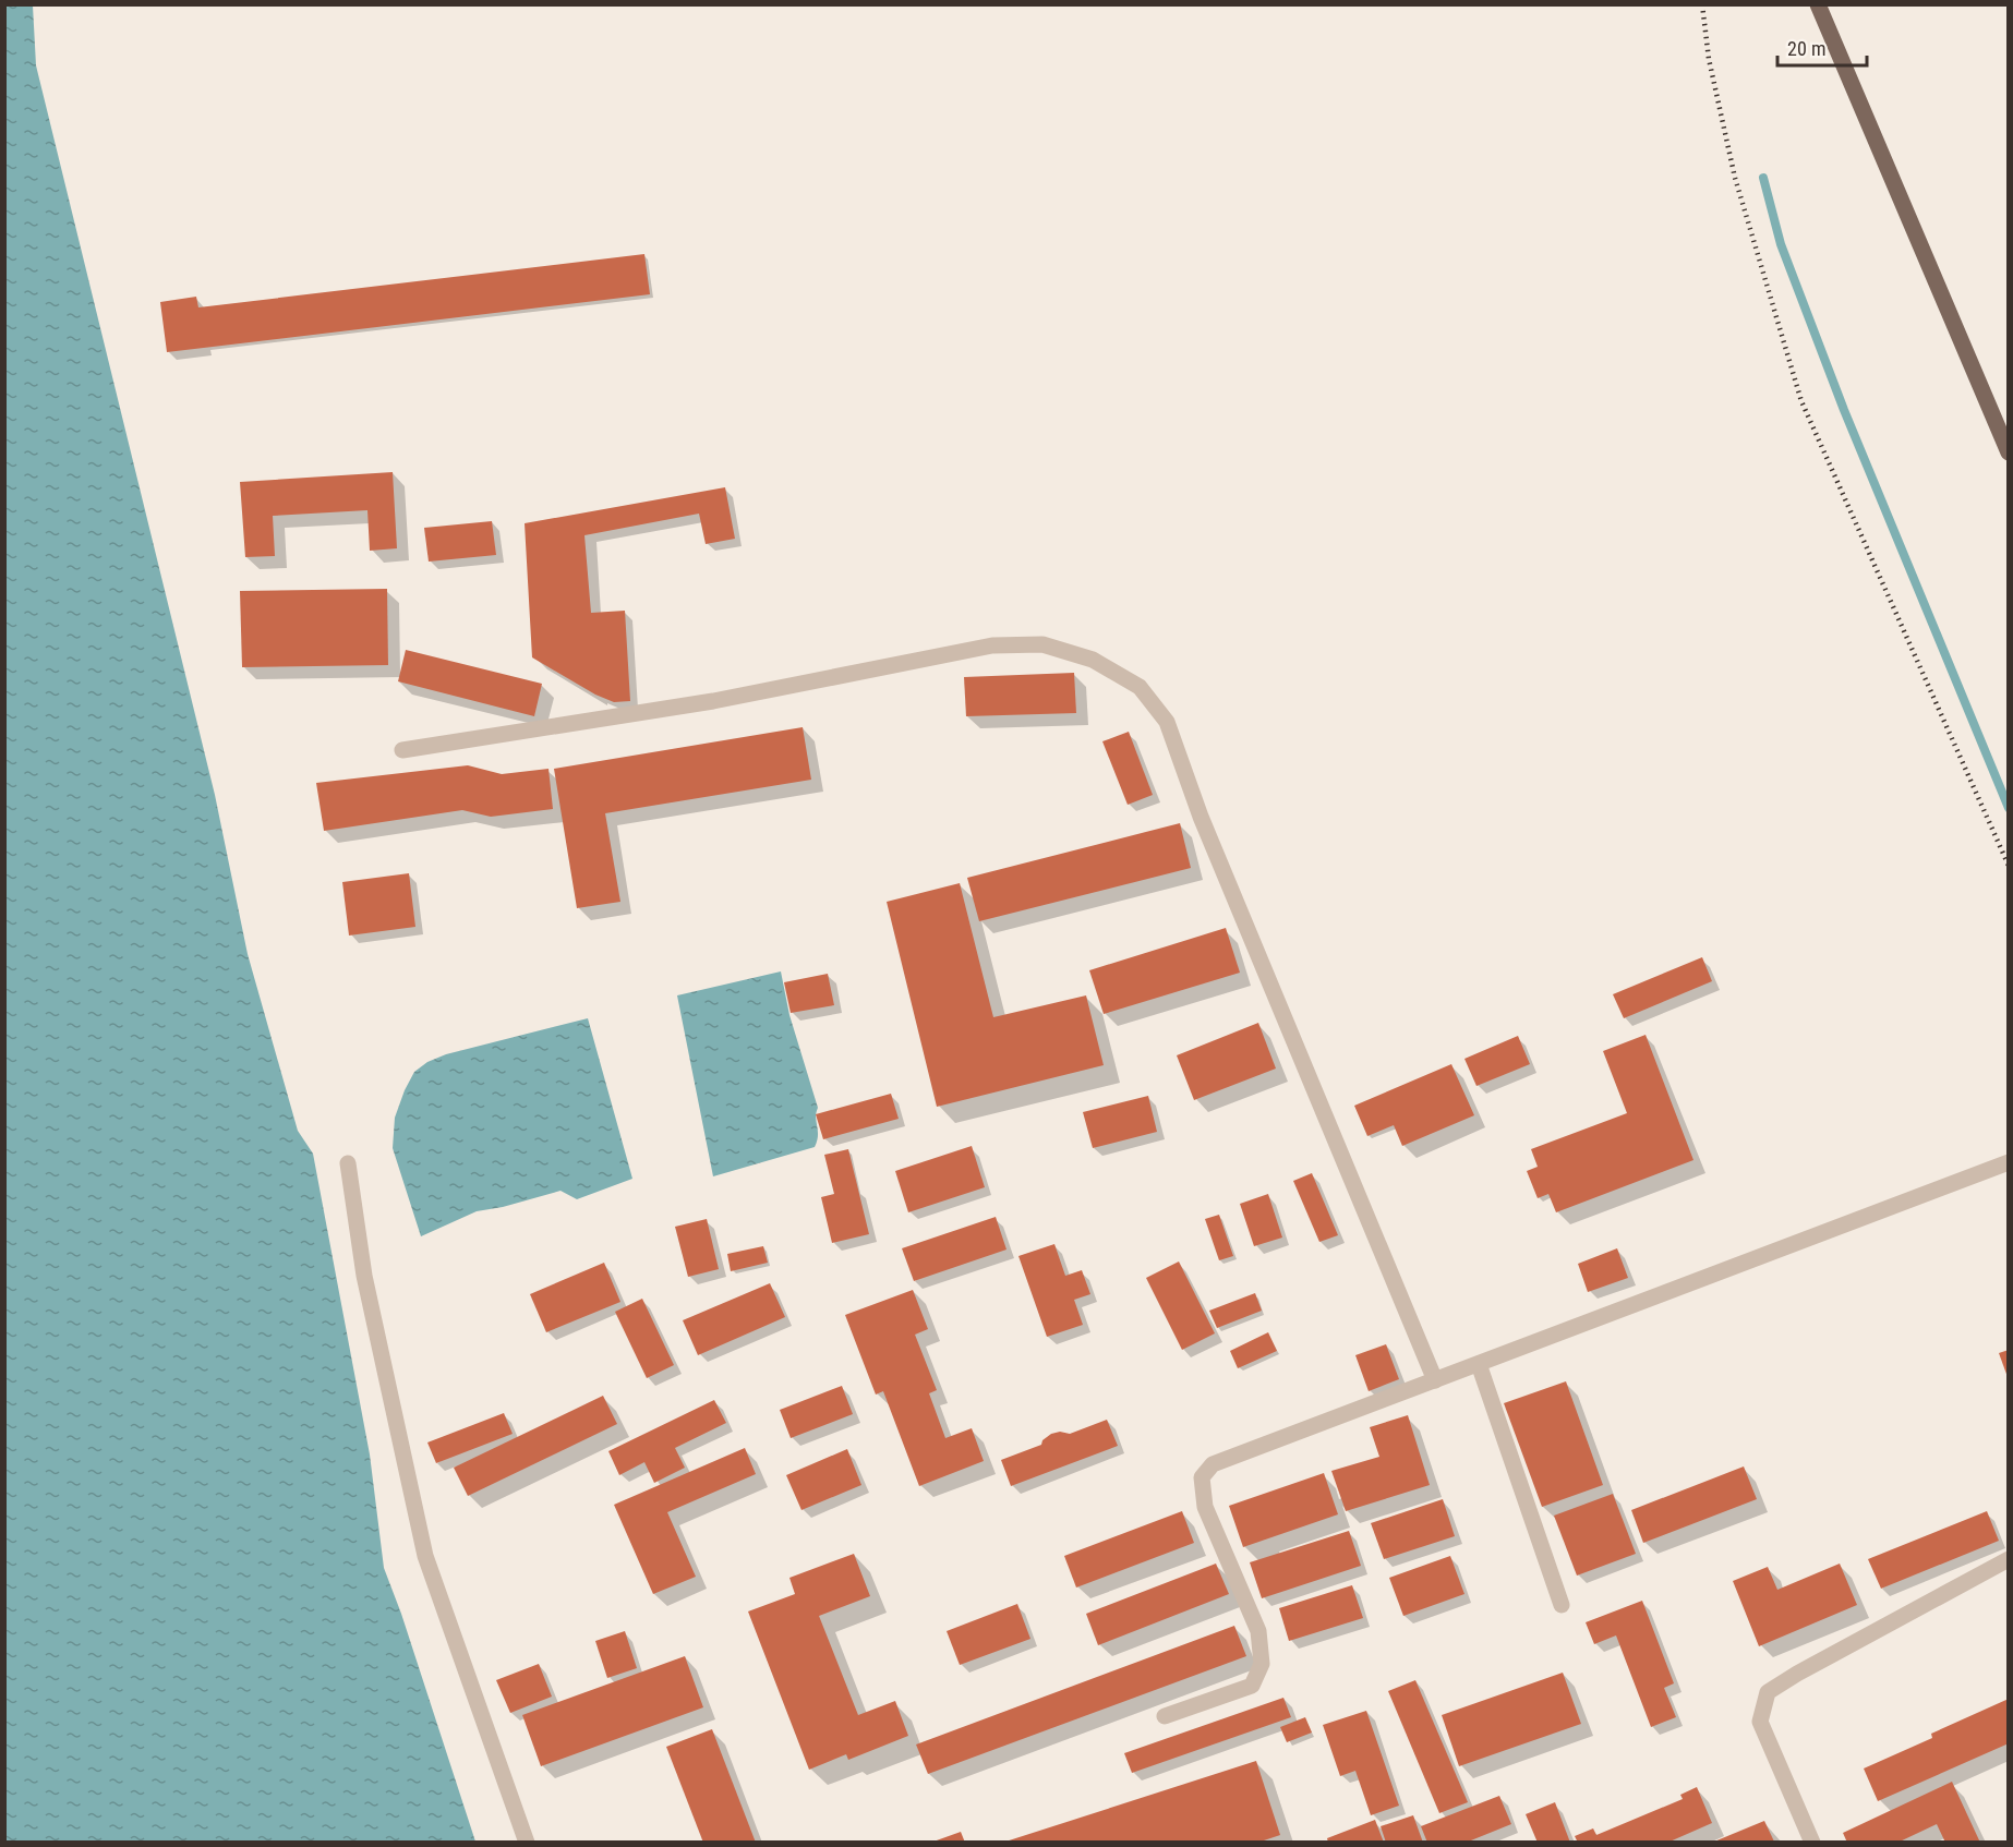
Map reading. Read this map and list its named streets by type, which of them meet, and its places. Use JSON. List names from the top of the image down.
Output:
{
  "scale_bar": "20 m"
}
